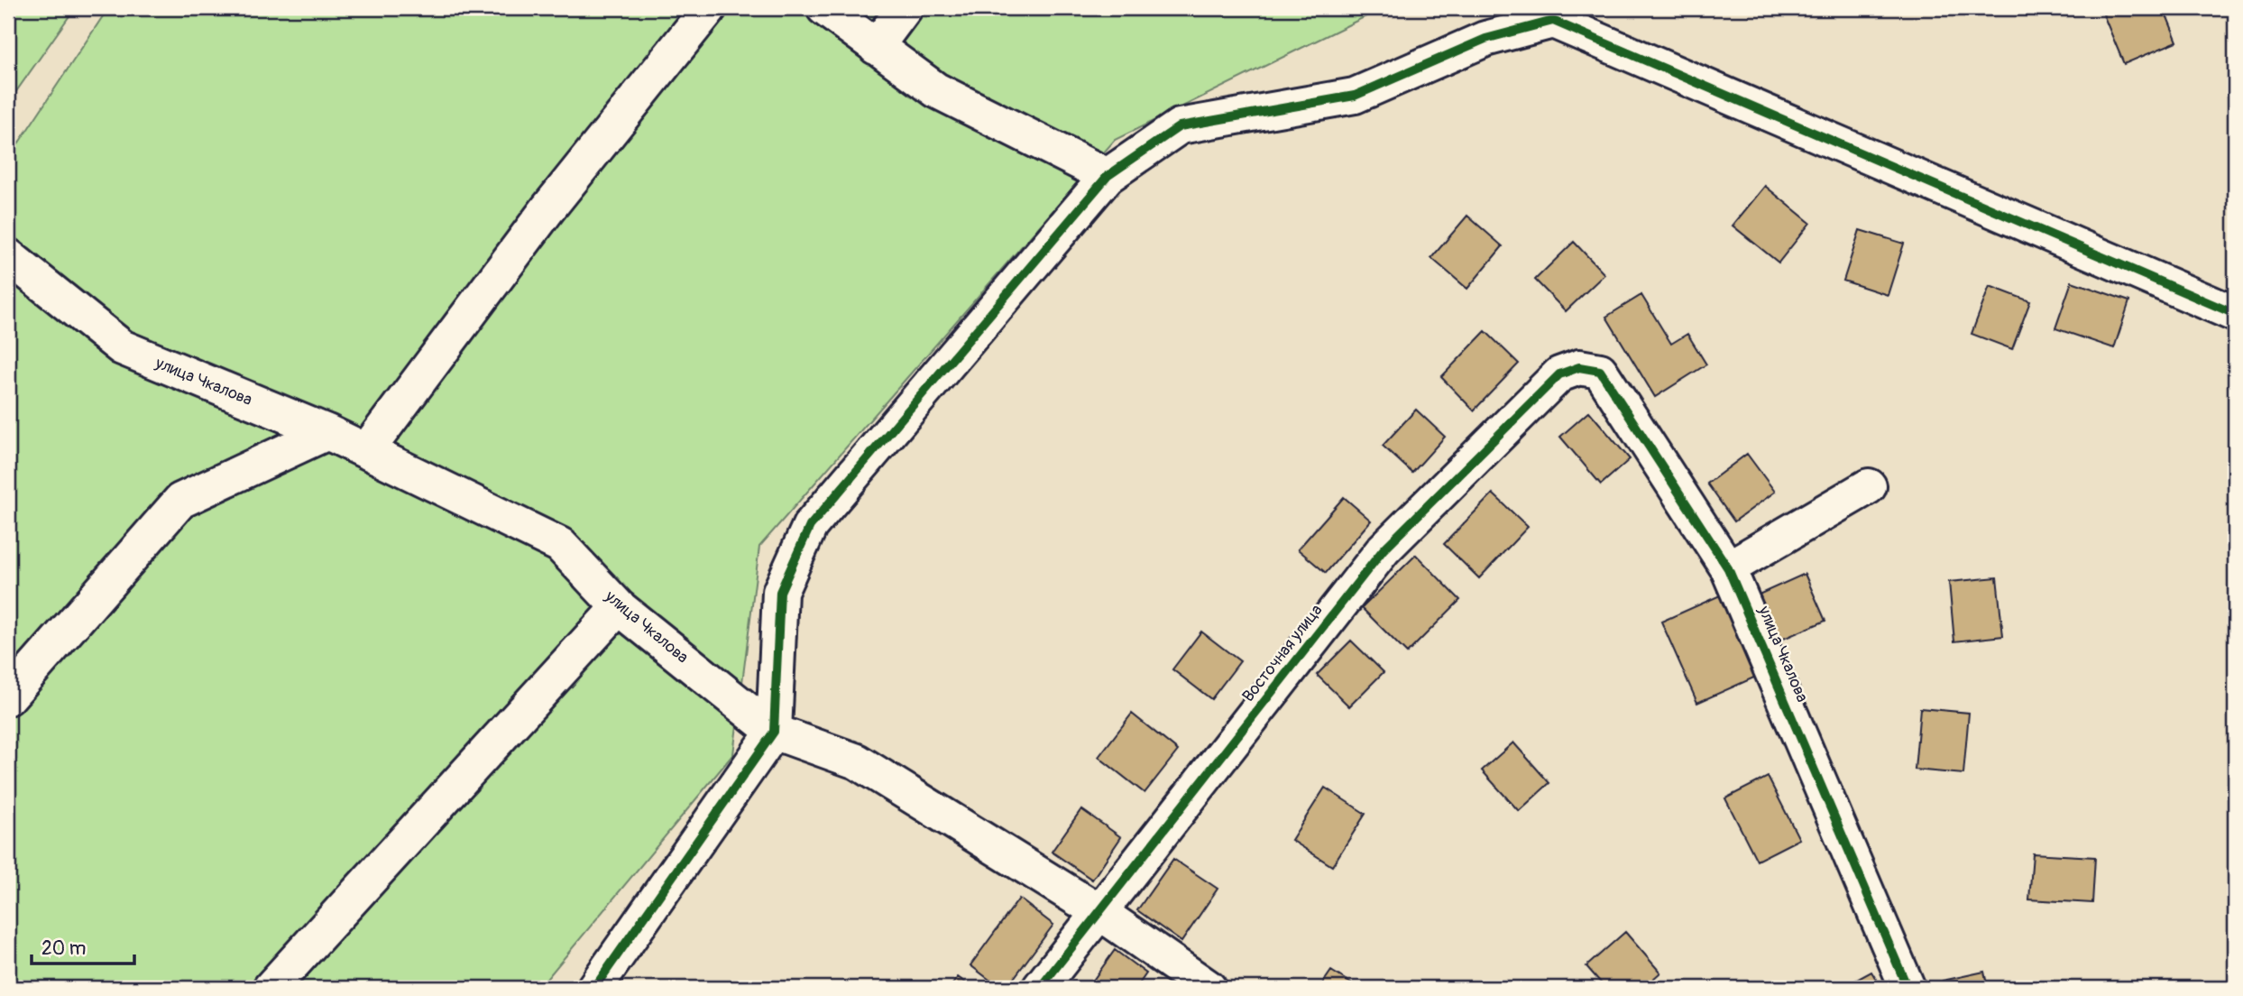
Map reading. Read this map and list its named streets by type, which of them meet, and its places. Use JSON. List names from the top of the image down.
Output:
{
  "streets": {
    "street": ["улица Чкалова", "Восточная улица"]
  },
  "crossings": [
    ["улица Чкалова", "Восточная улица"]
  ],
  "scale_bar": "20 m"
}
